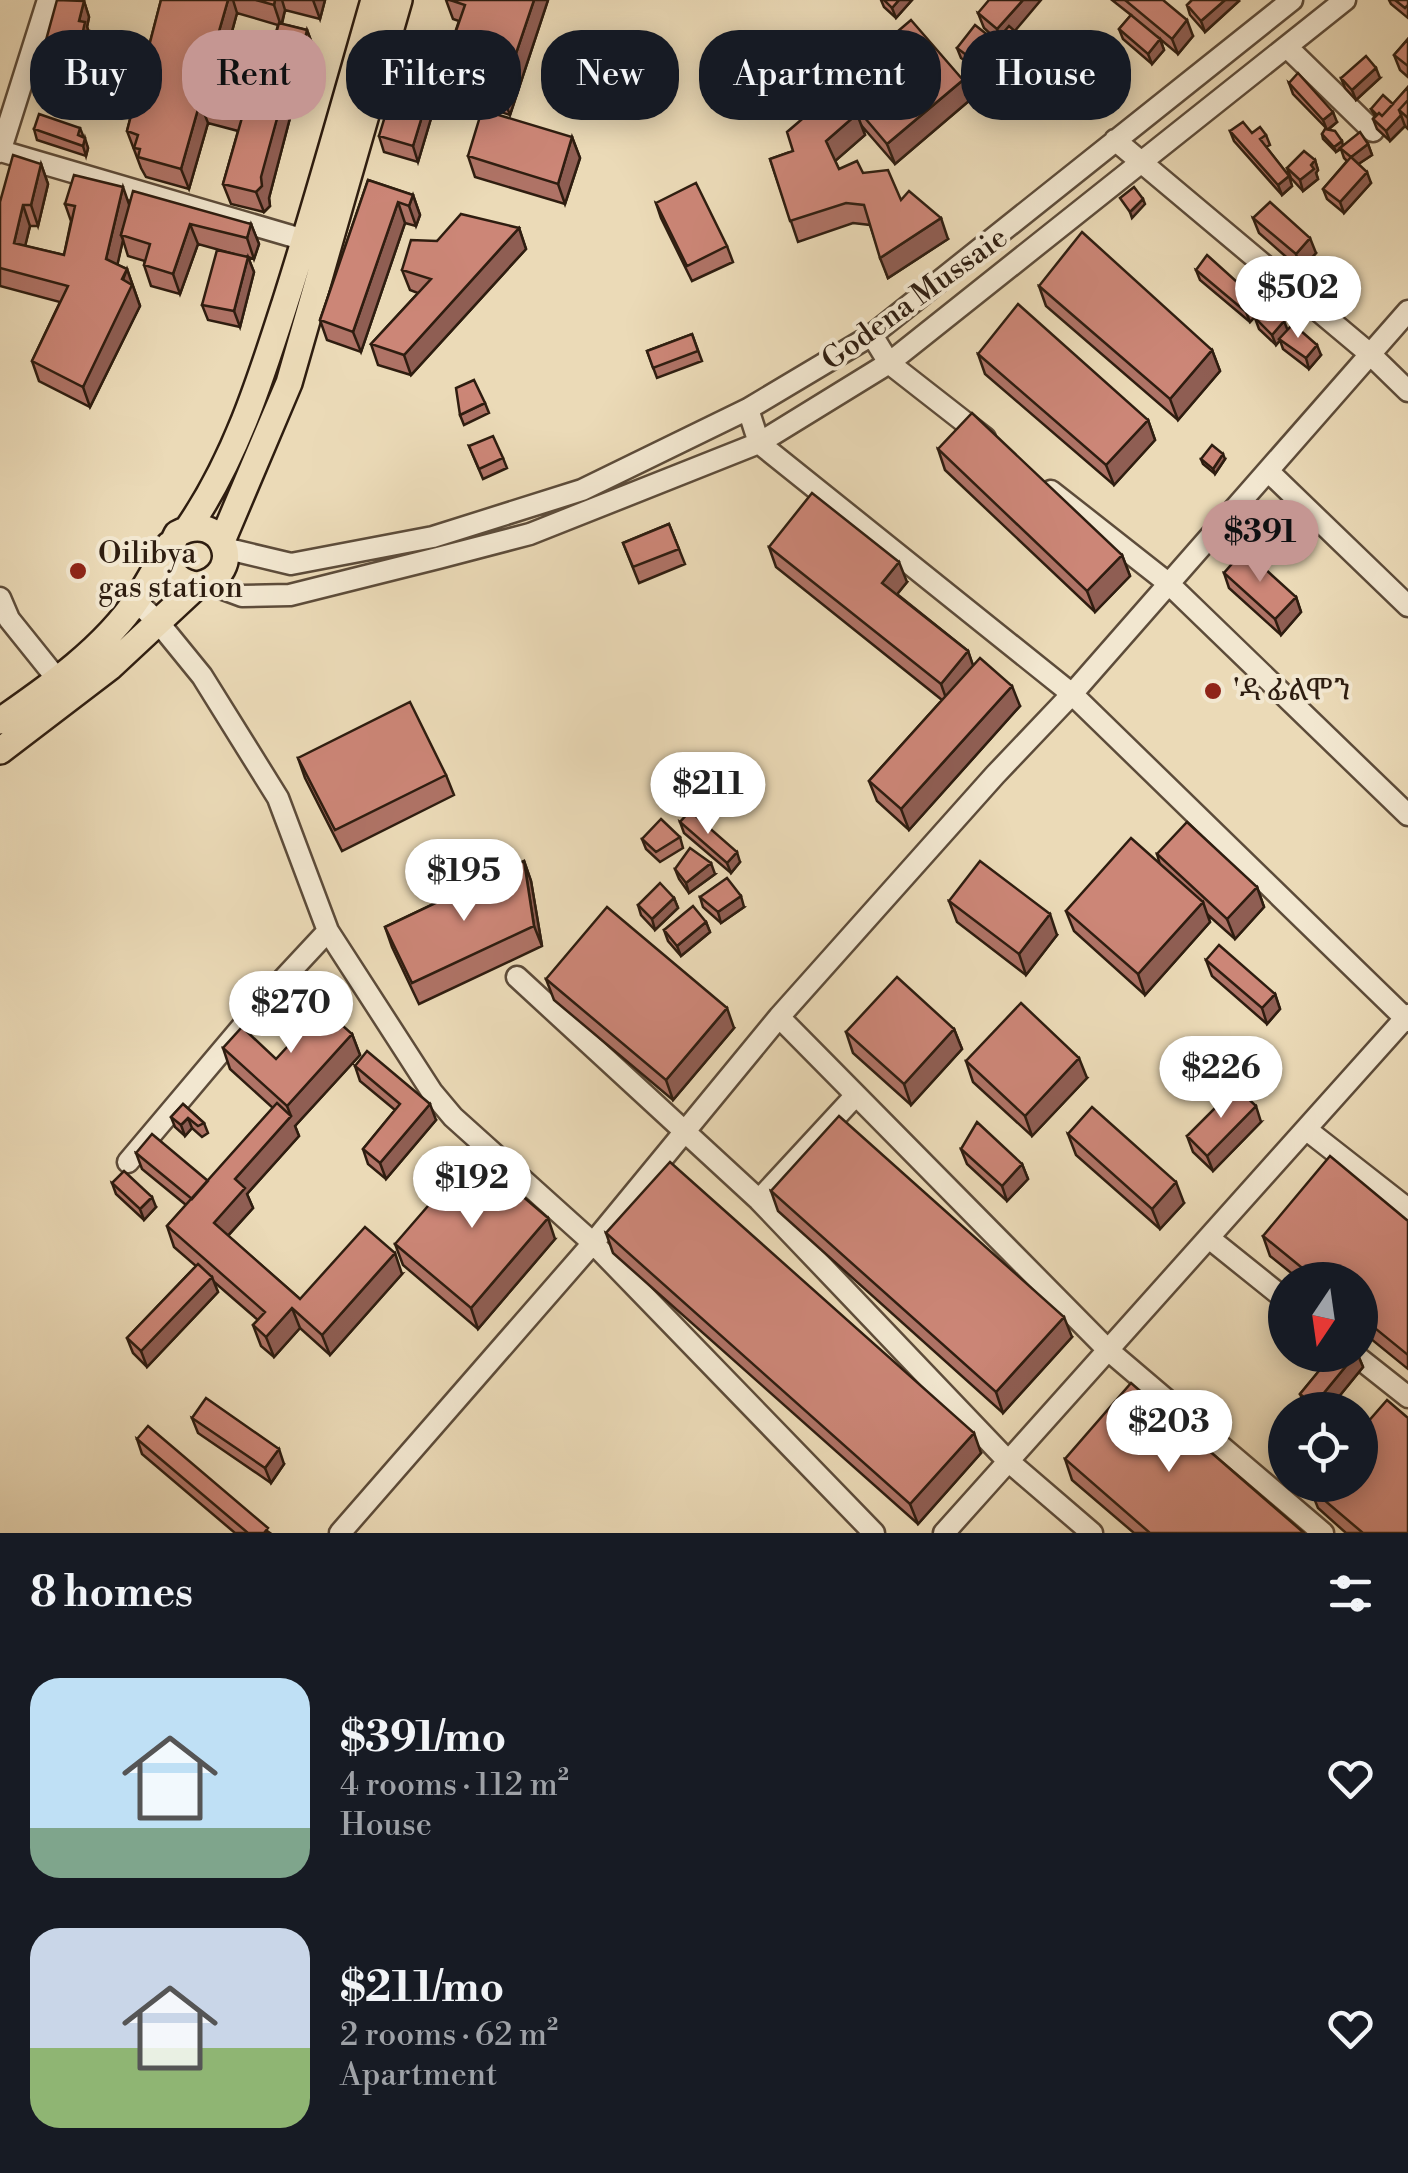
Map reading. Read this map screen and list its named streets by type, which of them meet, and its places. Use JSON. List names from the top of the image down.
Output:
{
  "streets": {
    "street": ["Godena Mussaie"]
  },
  "places": ["Oilibya gas station", "'ዳ ፊልሞን"],
  "north": "bottom",
  "page": {
    "chip": [
      "Buy",
      "Rent",
      "Filters",
      "New",
      "Apartment",
      "House"
    ],
    "price": [
      "$502",
      "$391",
      "$211",
      "$195",
      "$270",
      "$226",
      "$192",
      "$203"
    ],
    "heading": "8 homes",
    "list": [
      {
        "name": "$391/mo",
        "note": "4 rooms · 112 m² · House"
      },
      {
        "name": "$211/mo",
        "note": "2 rooms · 62 m² · Apartment"
      }
    ]
  }
}
